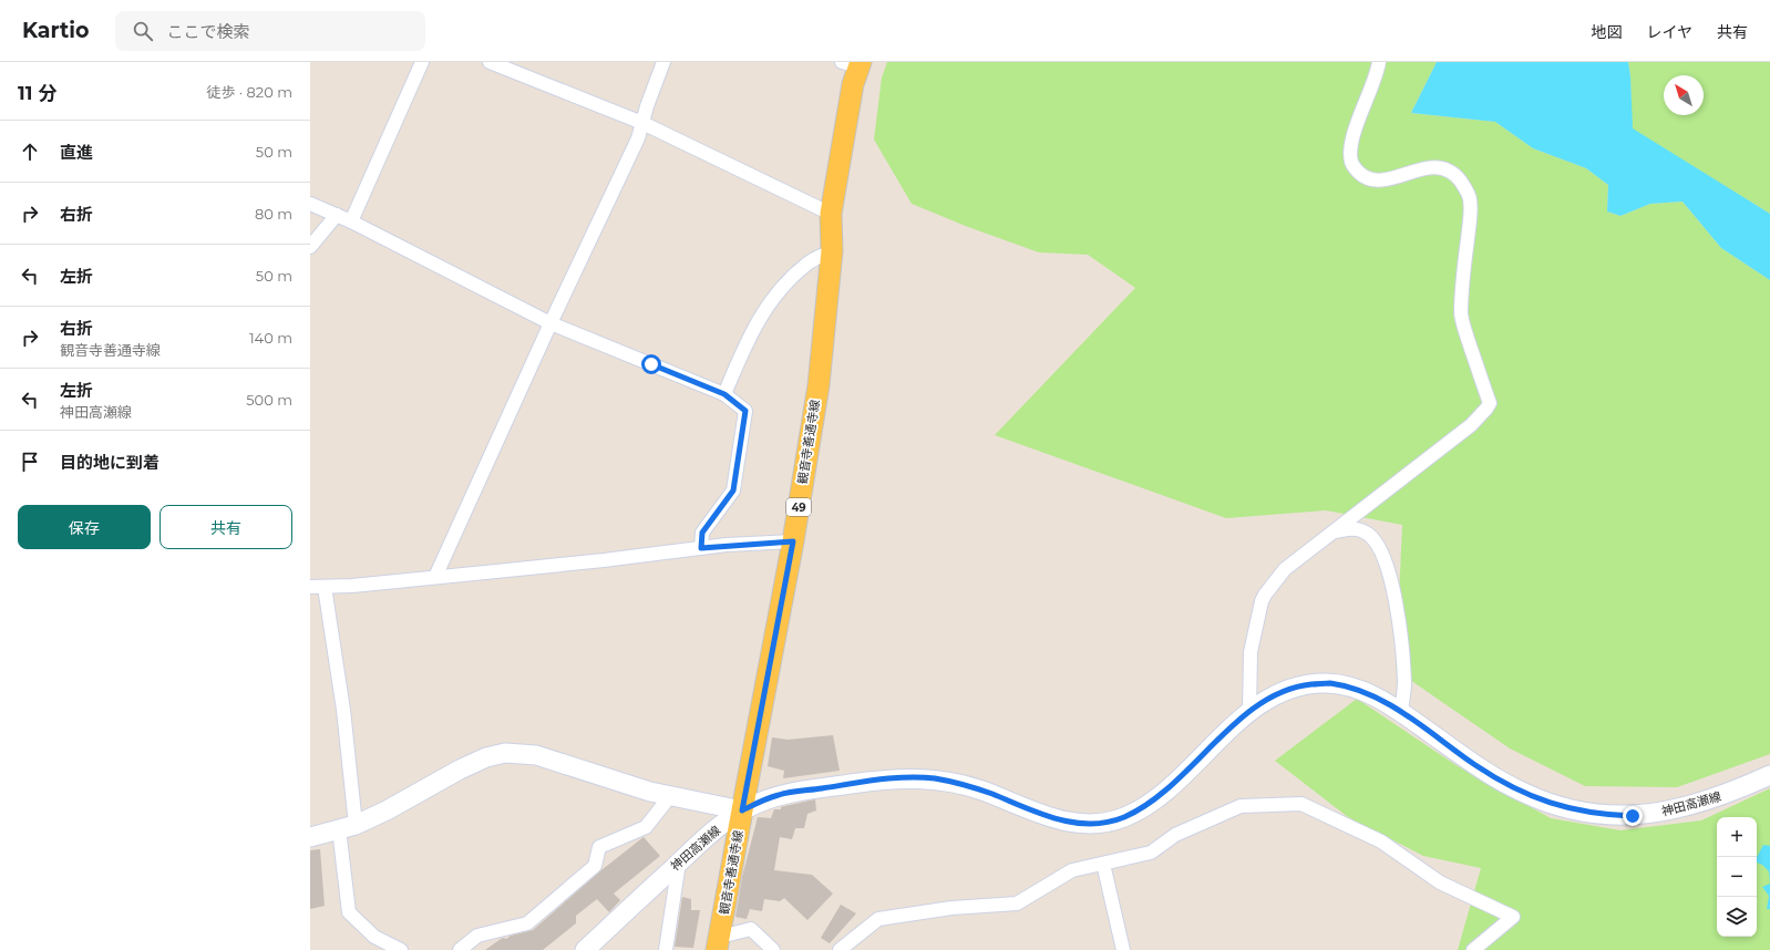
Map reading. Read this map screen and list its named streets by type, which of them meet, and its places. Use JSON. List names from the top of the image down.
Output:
{
  "streets": {
    "main road": ["観音寺善通寺線", "49", "神田高瀬線"]
  },
  "crossings": [
    ["観音寺善通寺線", "神田高瀬線"]
  ],
  "north": "top left",
  "page": {
    "header": "Kartio",
    "search": "ここで検索",
    "nav": ["地図", "レイヤ", "共有"],
    "heading": ["11 分", "徒歩 · 820 m"],
    "list": [
      ["直進", "50 m"],
      ["右折", "80 m"],
      ["左折", "50 m"],
      ["右折", "観音寺善通寺線", "140 m"],
      ["左折", "神田高瀬線", "500 m"],
      "目的地に到着"
    ],
    "buttons": ["保存", "共有"],
    "map_buttons": ["+", "−"]
  }
}
